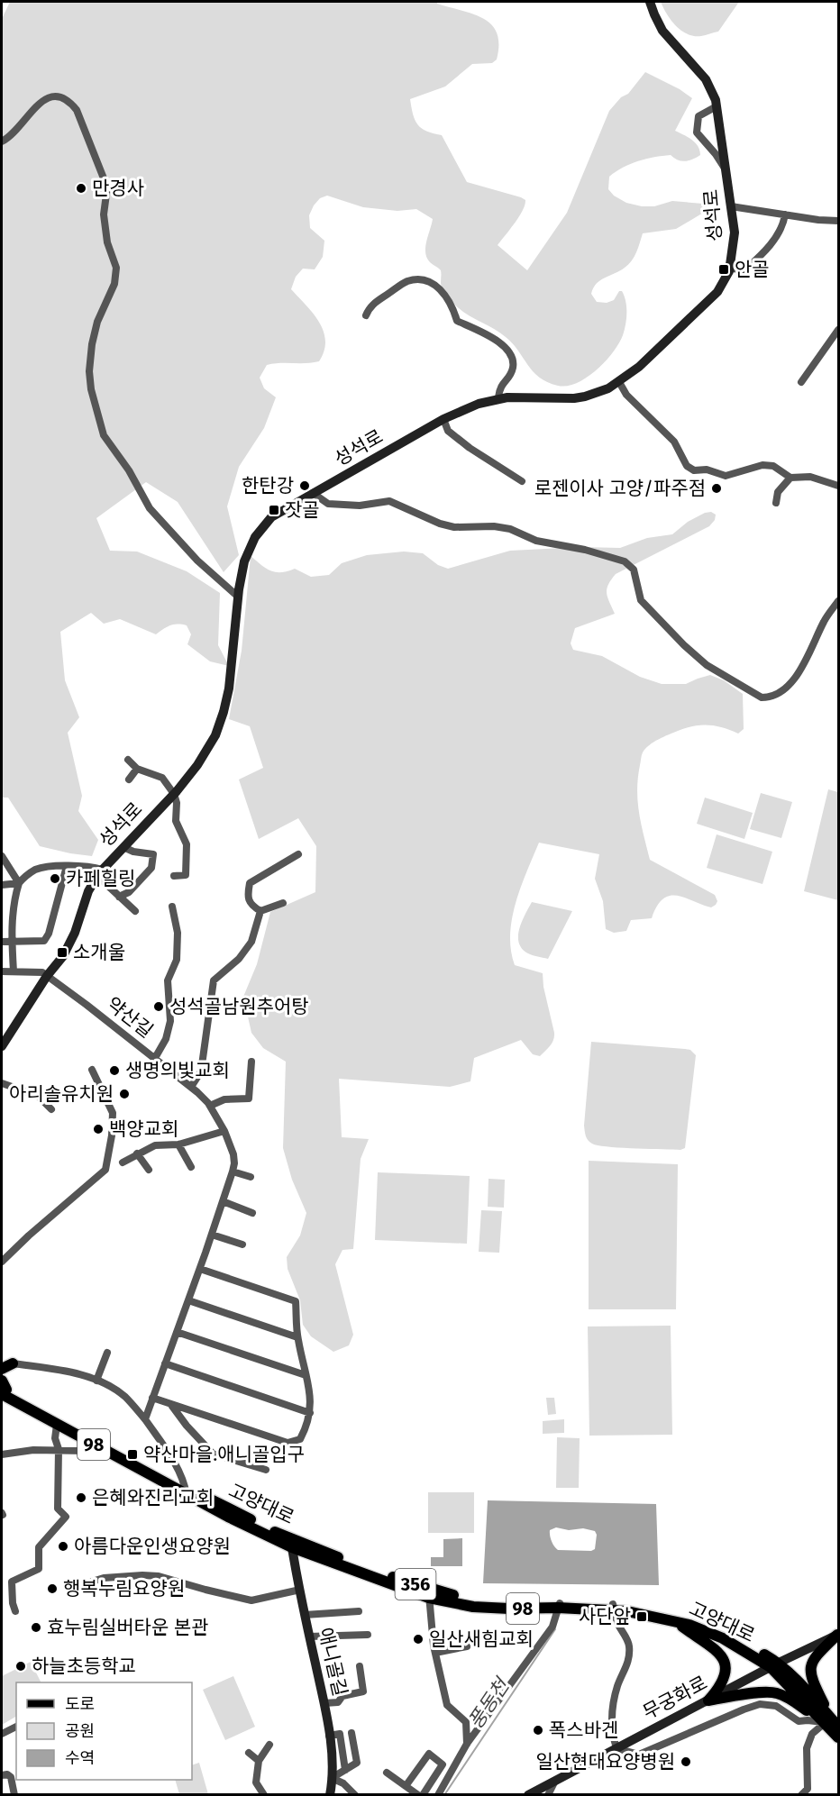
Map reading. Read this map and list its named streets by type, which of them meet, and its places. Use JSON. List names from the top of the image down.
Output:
{
  "streets": {
    "main road": ["98", "고양대로", "356"],
    "street": [
      "성석로",
      "약산길",
      "애니골길",
      "무궁화로"
    ]
  },
  "crossings": [
    ["성석로", "약산길"],
    ["고양대로", "애니골길"],
    ["고양대로", "무궁화로"]
  ],
  "water": ["풍동천"],
  "places": {
    "other": [
      "만경사",
      "한탄강",
      "로젠이사 고양/파주점",
      "카페힐링",
      "성석골남원추어탕",
      "생명의빛교회",
      "아리솔유치원",
      "백양교회",
      "은혜와진리교회",
      "아름다운인생요양원",
      "행복누림요양원",
      "효누림실버타운 본관",
      "일산새힘교회",
      "하늘초등학교",
      "폭스바겐",
      "일산현대요양병원"
    ],
    "transit": [
      "안골",
      "잣골",
      "소개울",
      "약산마을.애니골입구",
      "사단앞"
    ]
  },
  "legend": ["도로", "공원", "수역"]
}
